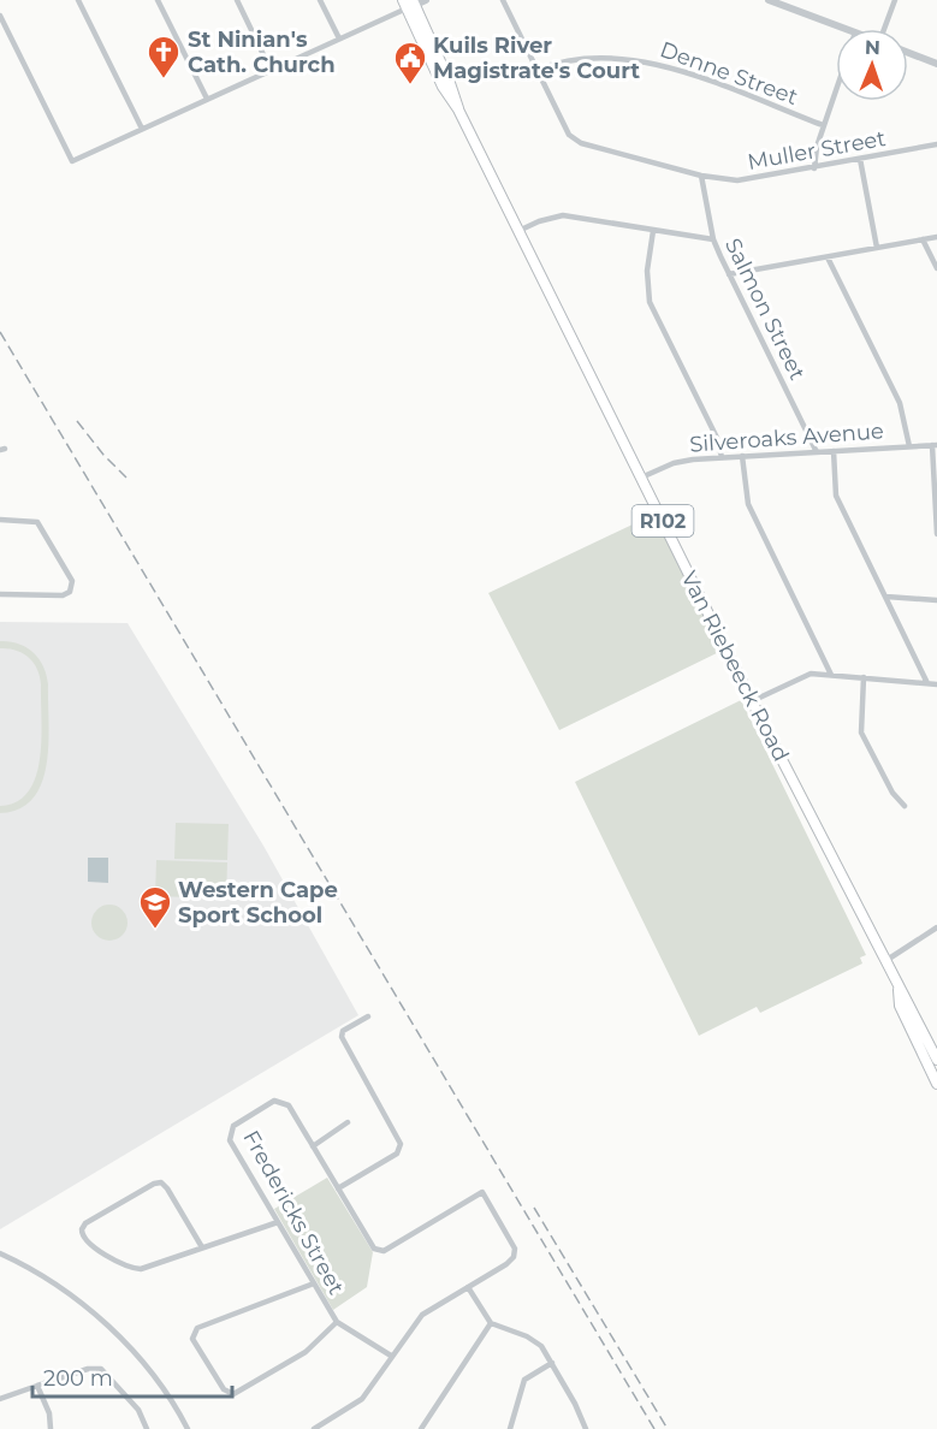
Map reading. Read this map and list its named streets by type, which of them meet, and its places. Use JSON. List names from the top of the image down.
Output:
{
  "streets": {
    "main road": ["R102", "Van Riebeeck Road"],
    "street": [
      "Denne Street",
      "Muller Street",
      "Salmon Street",
      "Silveroaks Avenue",
      "Fredericks Street"
    ]
  },
  "crossings": [
    ["Denne Street", "Muller Street"],
    ["Muller Street", "Salmon Street"],
    ["Salmon Street", "Silveroaks Avenue"],
    ["Silveroaks Avenue", "Van Riebeeck Road"]
  ],
  "places": {
    "church": ["St Ninian's Cath. Church"],
    "public building": ["Kuils River Magistrate's Court"],
    "school or university": ["Western Cape Sport School"]
  },
  "scale_bar": "200 m",
  "north": "top"
}
